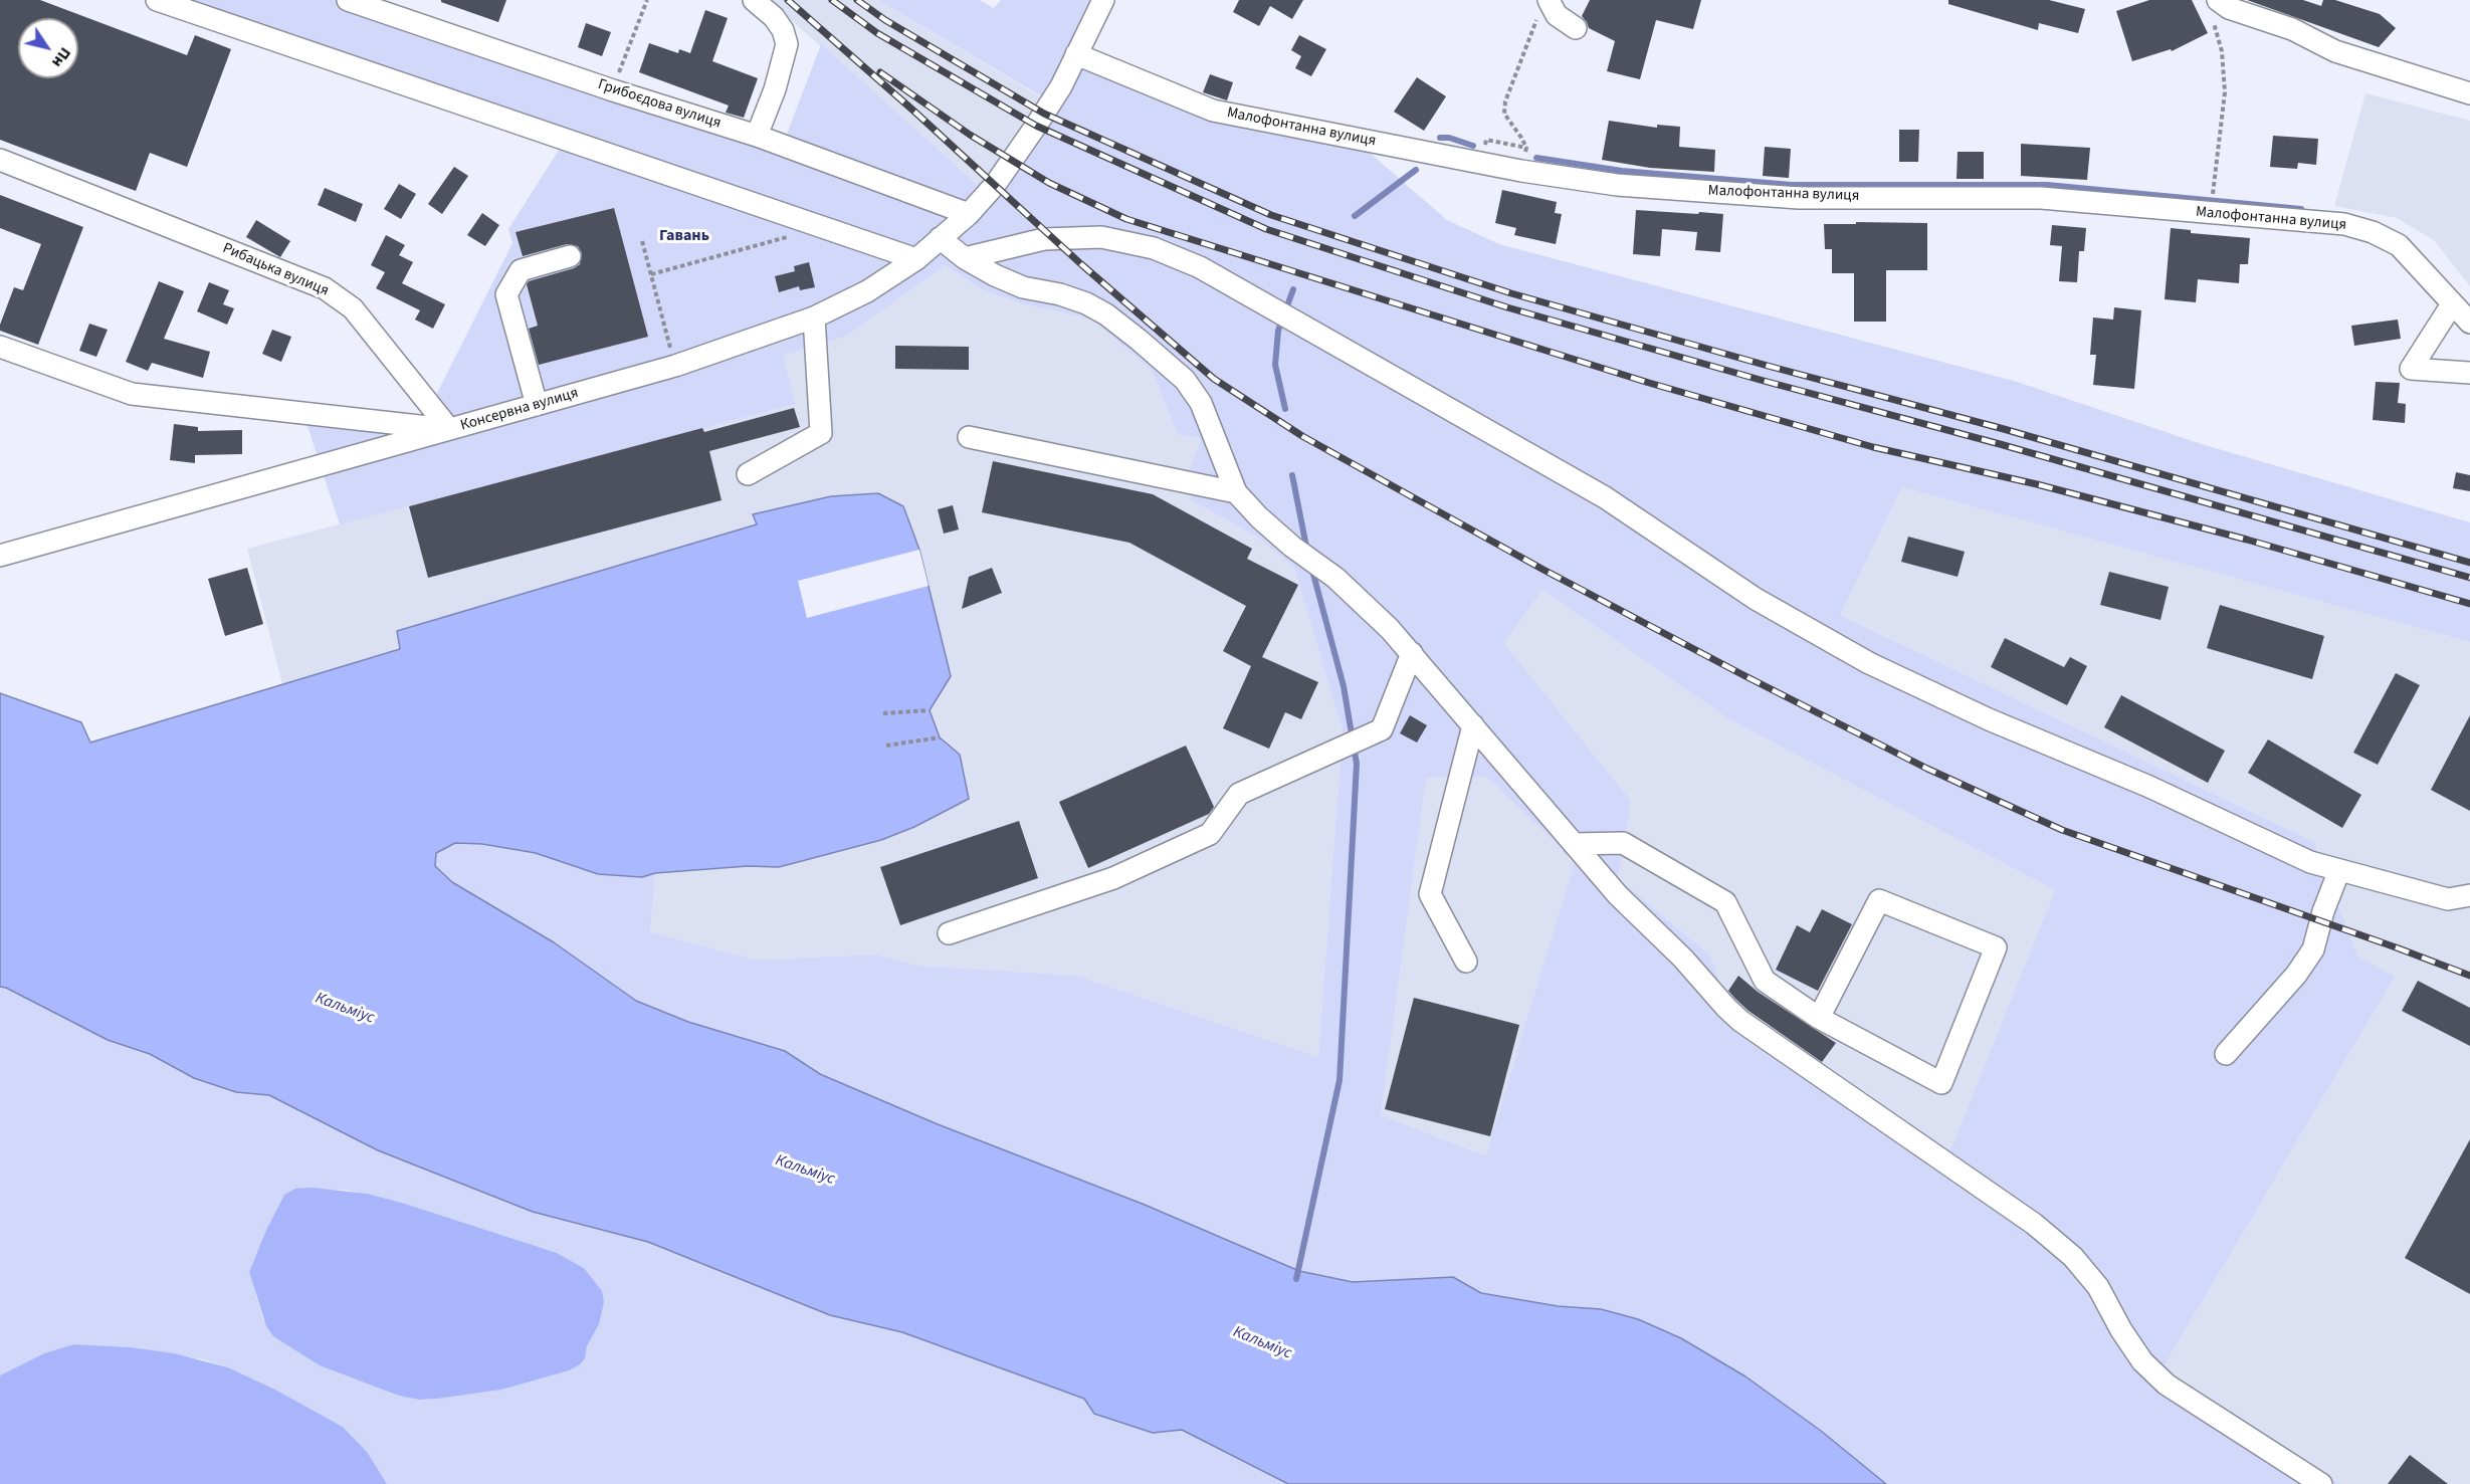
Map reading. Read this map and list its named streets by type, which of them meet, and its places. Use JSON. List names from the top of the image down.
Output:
{
  "streets": {
    "street": [
      "Грибоєдова вулиця",
      "Малофонтанна вулиця",
      "Рибацька вулиця",
      "Консервна вулиця"
    ]
  },
  "crossings": [
    ["Грибоєдова вулиця", "Консервна вулиця"],
    ["Малофонтанна вулиця", "Консервна вулиця"],
    ["Рибацька вулиця", "Консервна вулиця"]
  ],
  "districts": ["Гавань"],
  "water": ["Кальміус"],
  "north": "bottom right"
}
